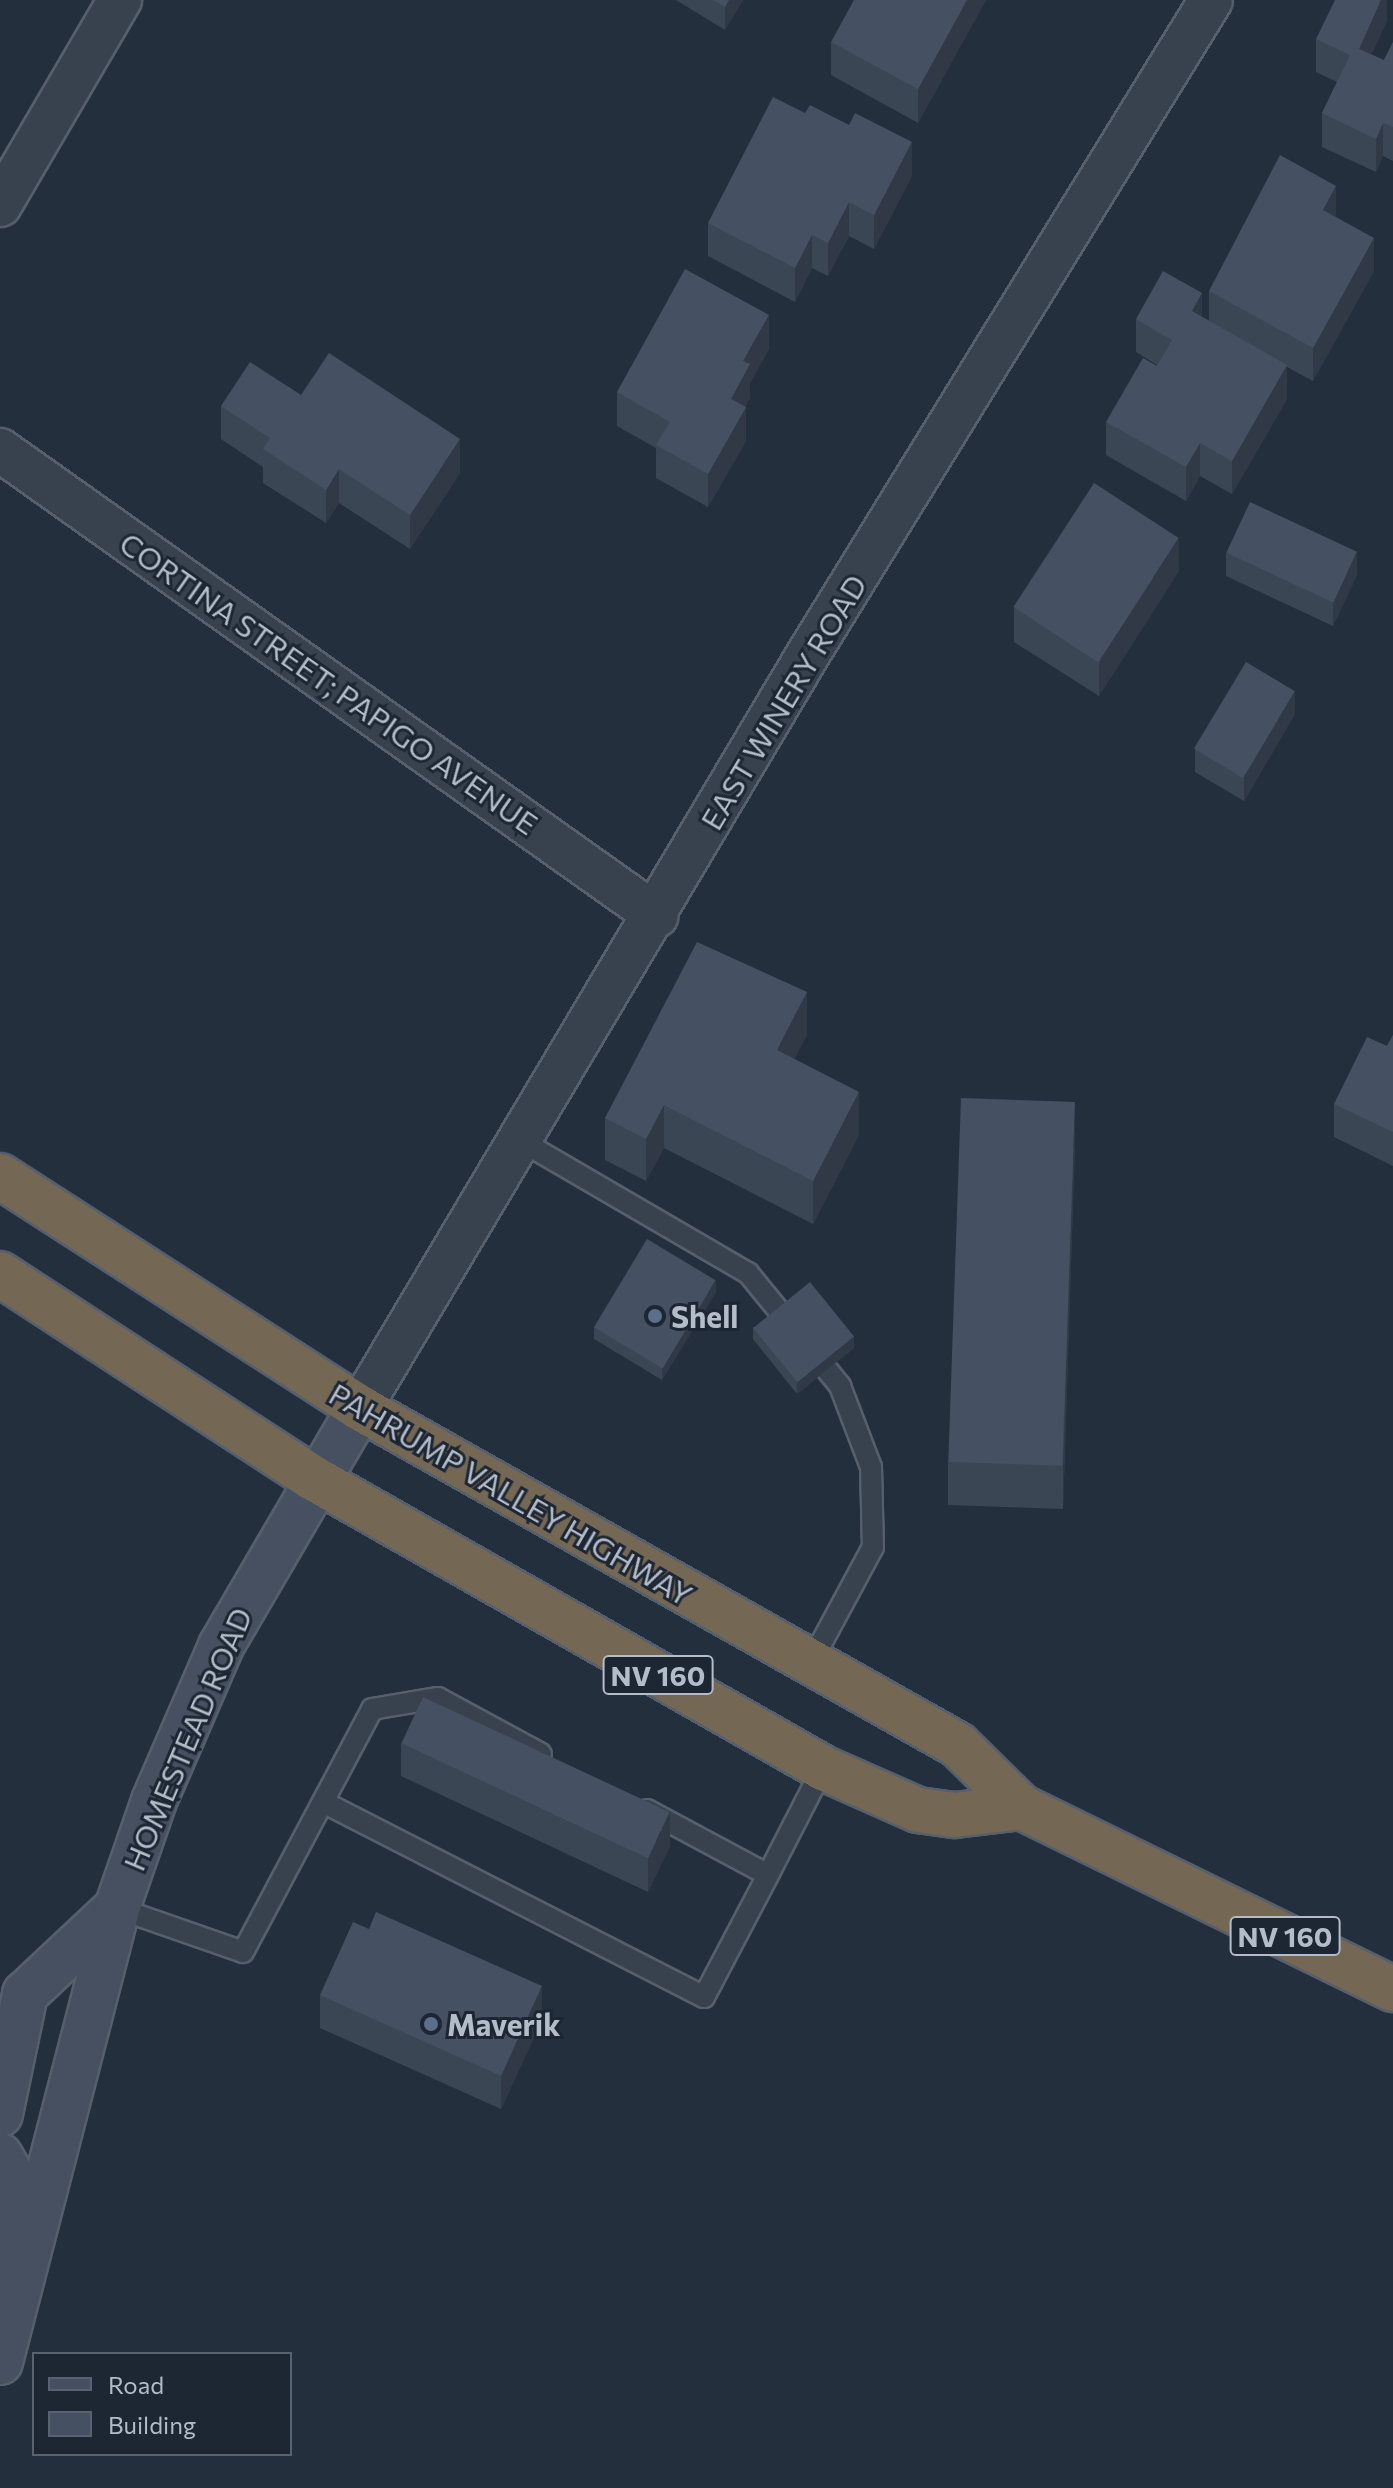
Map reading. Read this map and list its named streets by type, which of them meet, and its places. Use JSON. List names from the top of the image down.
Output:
{
  "streets": {
    "highway": ["PAHRUMP VALLEY HIGHWAY", "NV 160"],
    "main road": ["HOMESTEAD ROAD"],
    "street": ["CORTINA STREET; PAPIGO AVENUE", "EAST WINERY ROAD"]
  },
  "crossings": [
    ["CORTINA STREET; PAPIGO AVENUE", "EAST WINERY ROAD"],
    ["EAST WINERY ROAD", "PAHRUMP VALLEY HIGHWAY"],
    ["EAST WINERY ROAD", "HOMESTEAD ROAD"],
    ["PAHRUMP VALLEY HIGHWAY", "NV 160"],
    ["PAHRUMP VALLEY HIGHWAY", "HOMESTEAD ROAD"],
    ["NV 160", "HOMESTEAD ROAD"]
  ],
  "places": ["Shell", "Maverik"],
  "legend": ["Road", "Building"]
}
